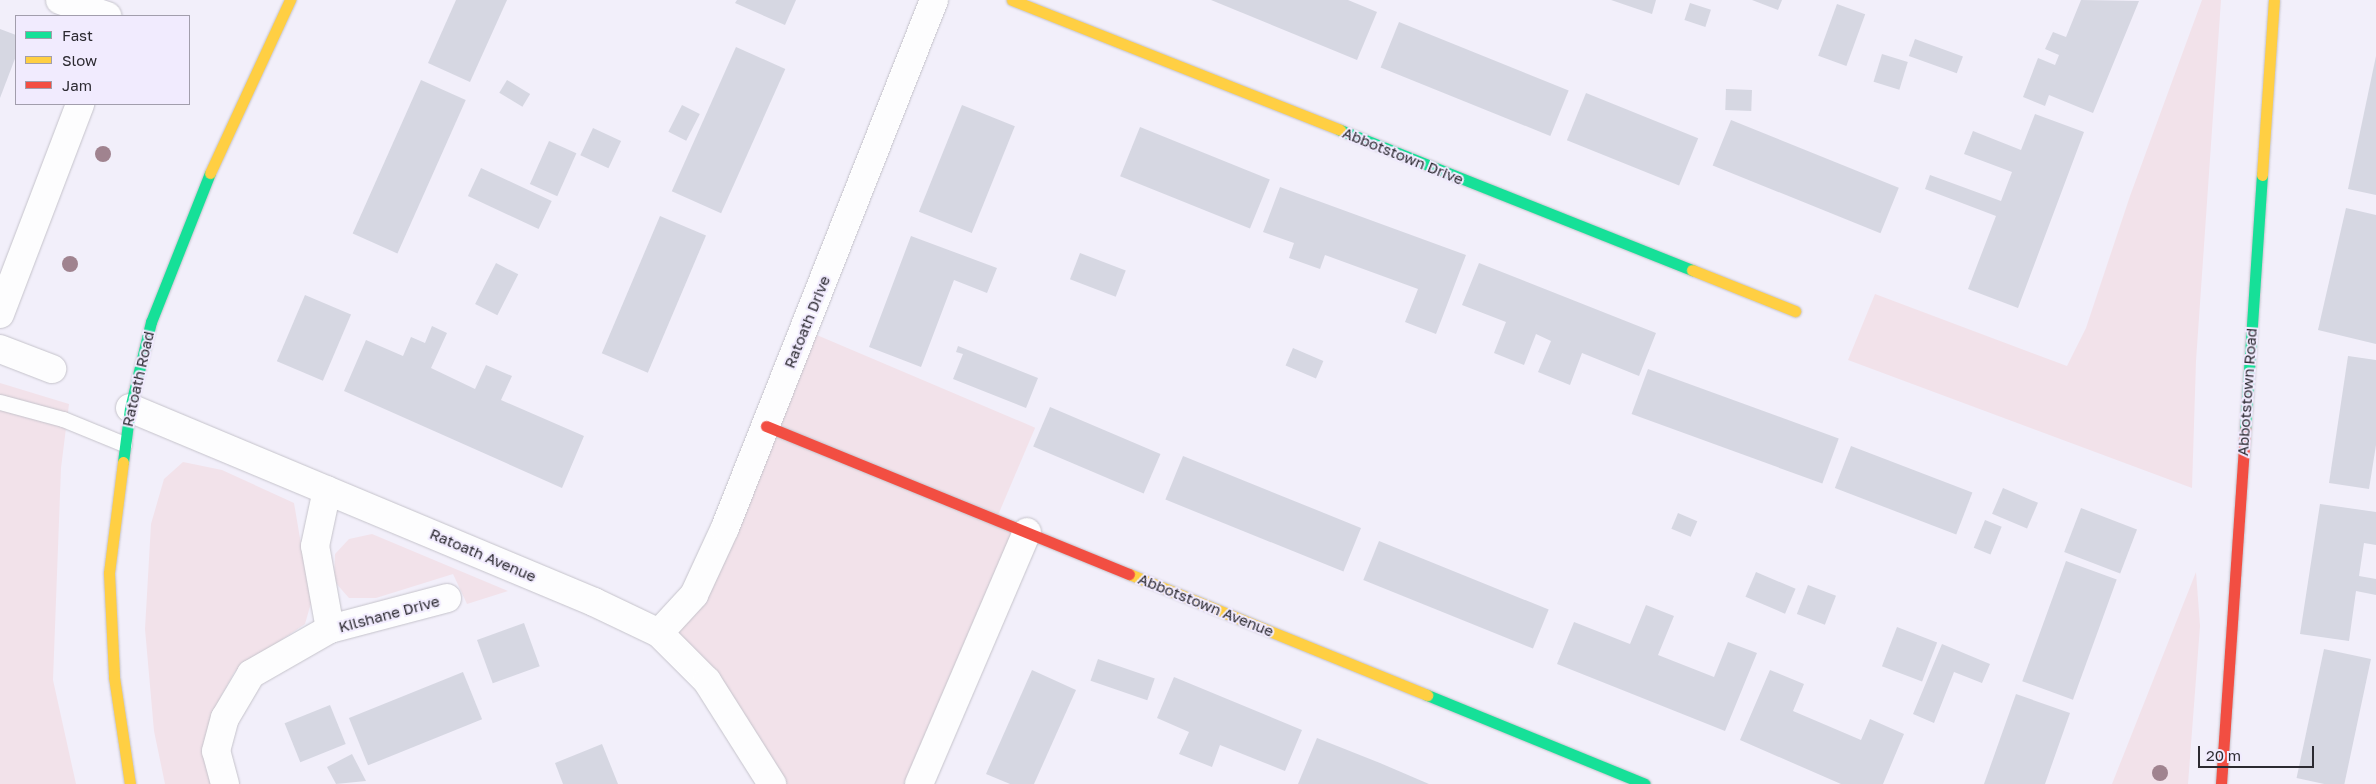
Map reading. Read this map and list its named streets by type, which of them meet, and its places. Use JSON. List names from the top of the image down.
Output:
{
  "streets": {
    "street": [
      "Abbotstown Drive",
      "Ratoath Drive",
      "Ratoath Road",
      "Abbotstown Road",
      "Ratoath Avenue",
      "Abbotstown Avenue",
      "Kilshane Drive"
    ]
  },
  "crossings": [
    ["Ratoath Drive", "Ratoath Avenue"],
    ["Ratoath Drive", "Abbotstown Avenue"],
    ["Ratoath Road", "Ratoath Avenue"],
    ["Ratoath Avenue", "Kilshane Drive"]
  ],
  "legend": ["Fast", "Slow", "Jam"],
  "scale_bar": "20 m"
}
